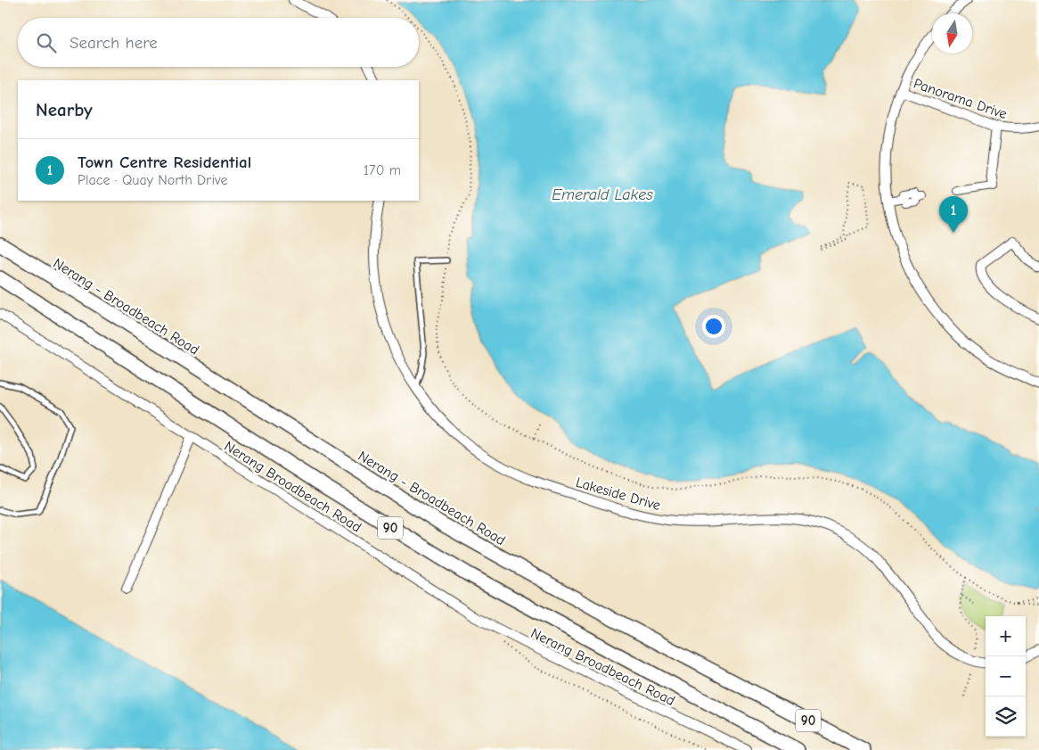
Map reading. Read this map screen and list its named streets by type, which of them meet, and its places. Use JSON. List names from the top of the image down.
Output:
{
  "streets": {
    "main road": ["Nerang - Broadbeach Road", "90"],
    "street": ["Panorama Drive", "Nerang Broadbeach Road", "Lakeside Drive"]
  },
  "water": ["Emerald Lakes"],
  "north": "bottom",
  "page": {
    "search": "Search here",
    "heading": "Nearby",
    "list": [
      {
        "mark": "1",
        "name": "Town Centre Residential",
        "note": "Place · Quay North Drive",
        "value": "170 m"
      }
    ],
    "pins": "1",
    "map_buttons": ["+", "−"]
  }
}
